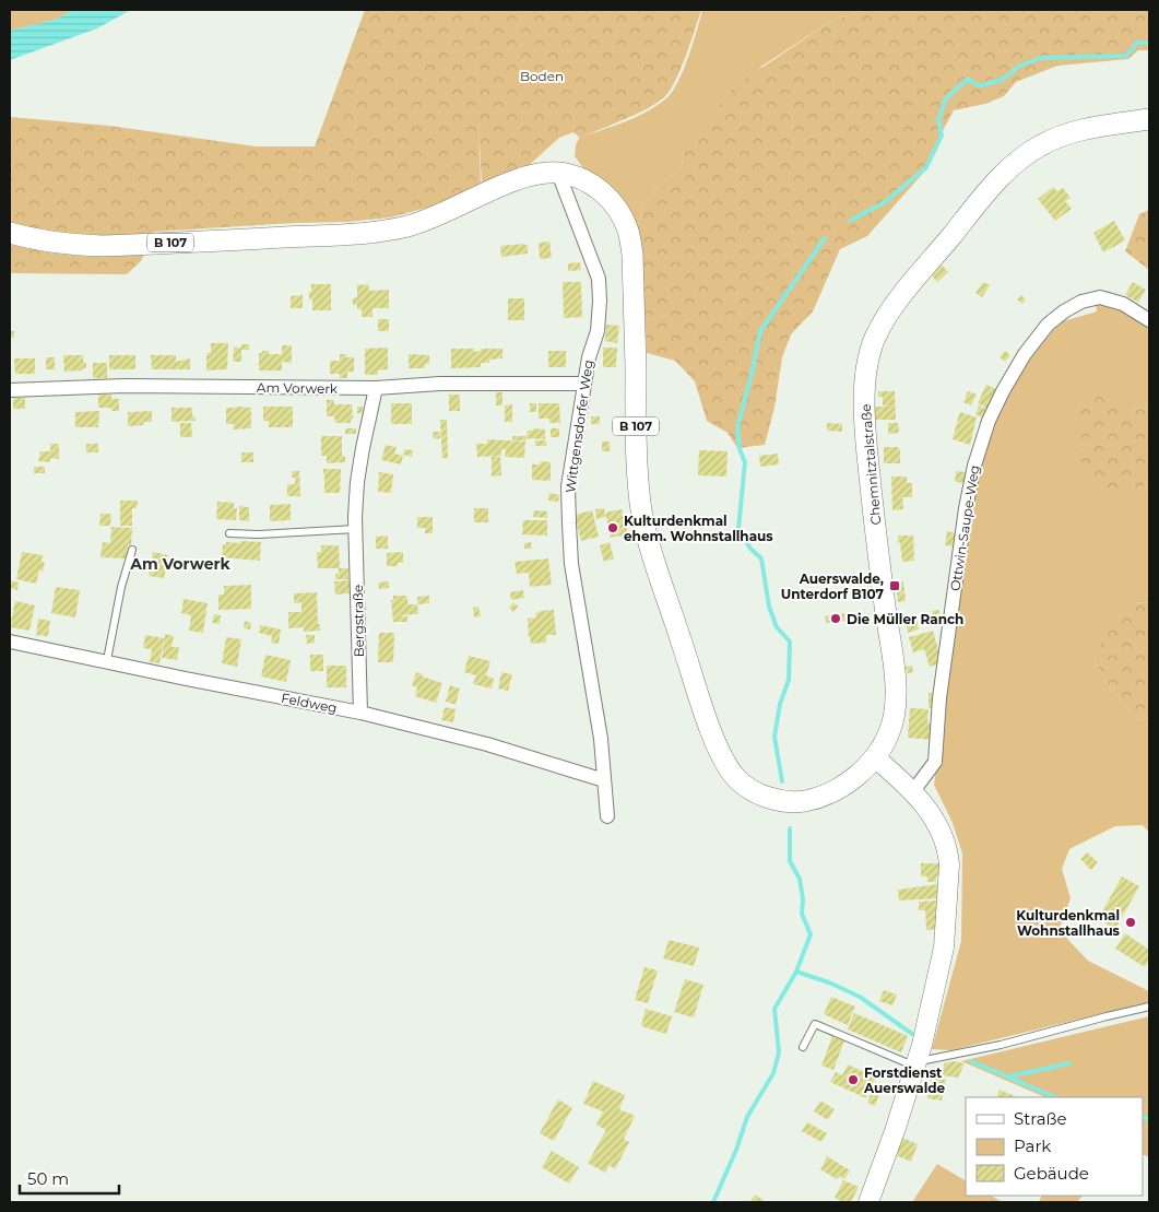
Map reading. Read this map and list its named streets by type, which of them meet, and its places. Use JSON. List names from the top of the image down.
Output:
{
  "streets": {
    "main road": ["B 107", "Chemnitztalstraße"],
    "street": [
      "Am Vorwerk",
      "Wittgensdorfer Weg",
      "Ottwin-Saupe-Weg",
      "Bergstraße",
      "Feldweg"
    ]
  },
  "crossings": [
    ["B 107", "Wittgensdorfer Weg"],
    ["B 107", "Chemnitztalstraße"],
    ["Am Vorwerk", "Wittgensdorfer Weg"],
    ["Am Vorwerk", "Bergstraße"],
    ["Wittgensdorfer Weg", "Feldweg"],
    ["Bergstraße", "Feldweg"]
  ],
  "districts": ["Am Vorwerk"],
  "parks": ["Boden"],
  "places": {
    "other": [
      "Kulturdenkmal ehem. Wohnstallhaus",
      "Die Müller Ranch",
      "Kulturdenkmal Wohnstallhaus",
      "Forstdienst Auerswalde"
    ],
    "transit": ["Auerswalde, Unterdorf B107"]
  },
  "legend": ["Straße", "Park", "Gebäude"],
  "scale_bar": "50 m"
}
